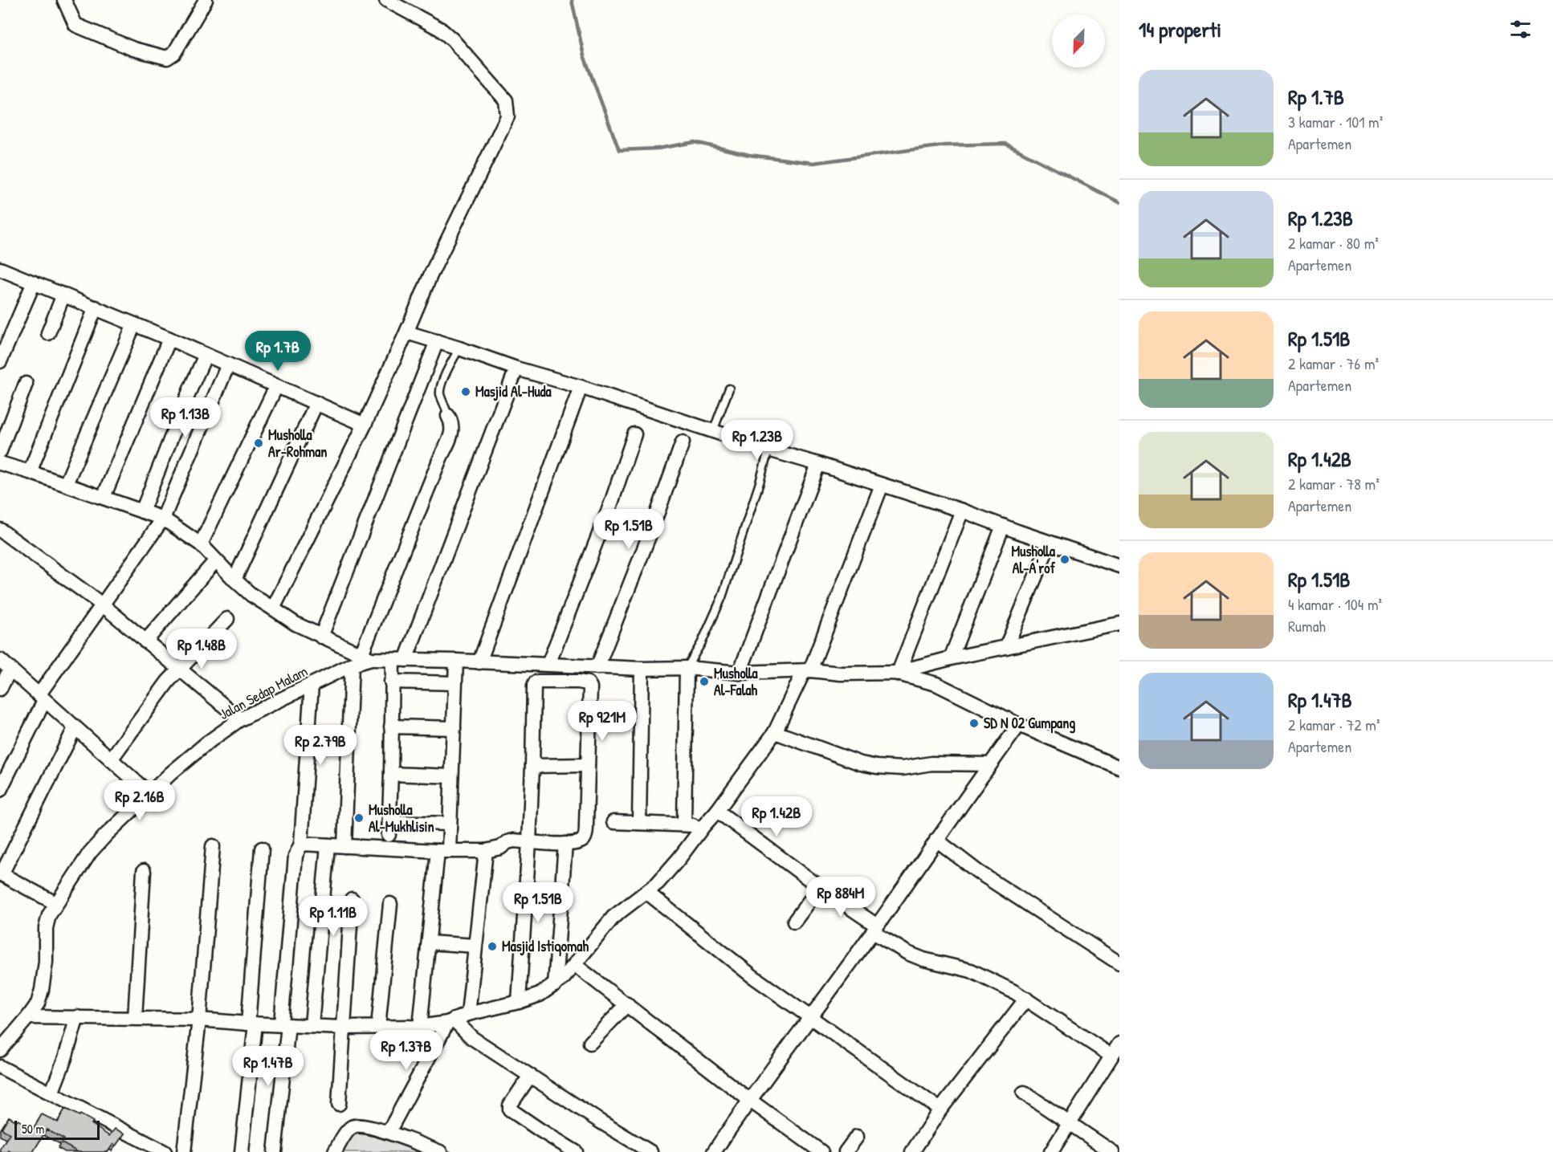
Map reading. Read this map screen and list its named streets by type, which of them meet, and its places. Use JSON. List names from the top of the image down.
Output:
{
  "streets": {
    "street": ["Jalan Sedap Malam"]
  },
  "places": [
    "Masjid Al-Huda",
    "Musholla Ar-Rohman",
    "Musholla Al-A'rof",
    "Musholla Al-Falah",
    "SD N 02 Gumpang",
    "Musholla Al-Mukhlisin",
    "Masjid Istiqomah"
  ],
  "scale_bar": "50 m",
  "north": "bottom left",
  "page": {
    "heading": "14 properti",
    "list": [
      {
        "name": "Rp 1.7B",
        "note": "3 kamar · 101 m² · Apartemen"
      },
      {
        "name": "Rp 1.23B",
        "note": "2 kamar · 80 m² · Apartemen"
      },
      {
        "name": "Rp 1.51B",
        "note": "2 kamar · 76 m² · Apartemen"
      },
      {
        "name": "Rp 1.42B",
        "note": "2 kamar · 78 m² · Apartemen"
      },
      {
        "name": "Rp 1.51B",
        "note": "4 kamar · 104 m² · Rumah"
      },
      {
        "name": "Rp 1.47B",
        "note": "2 kamar · 72 m² · Apartemen"
      }
    ],
    "price": [
      "Rp 1.7B",
      "Rp 1.13B",
      "Rp 1.23B",
      "Rp 1.51B",
      "Rp 1.48B",
      "Rp 921M",
      "Rp 2.79B",
      "Rp 2.16B",
      "Rp 1.42B",
      "Rp 884M",
      "Rp 1.51B",
      "Rp 1.11B",
      "Rp 1.37B",
      "Rp 1.47B"
    ],
    "scale": "50 m"
  }
}
